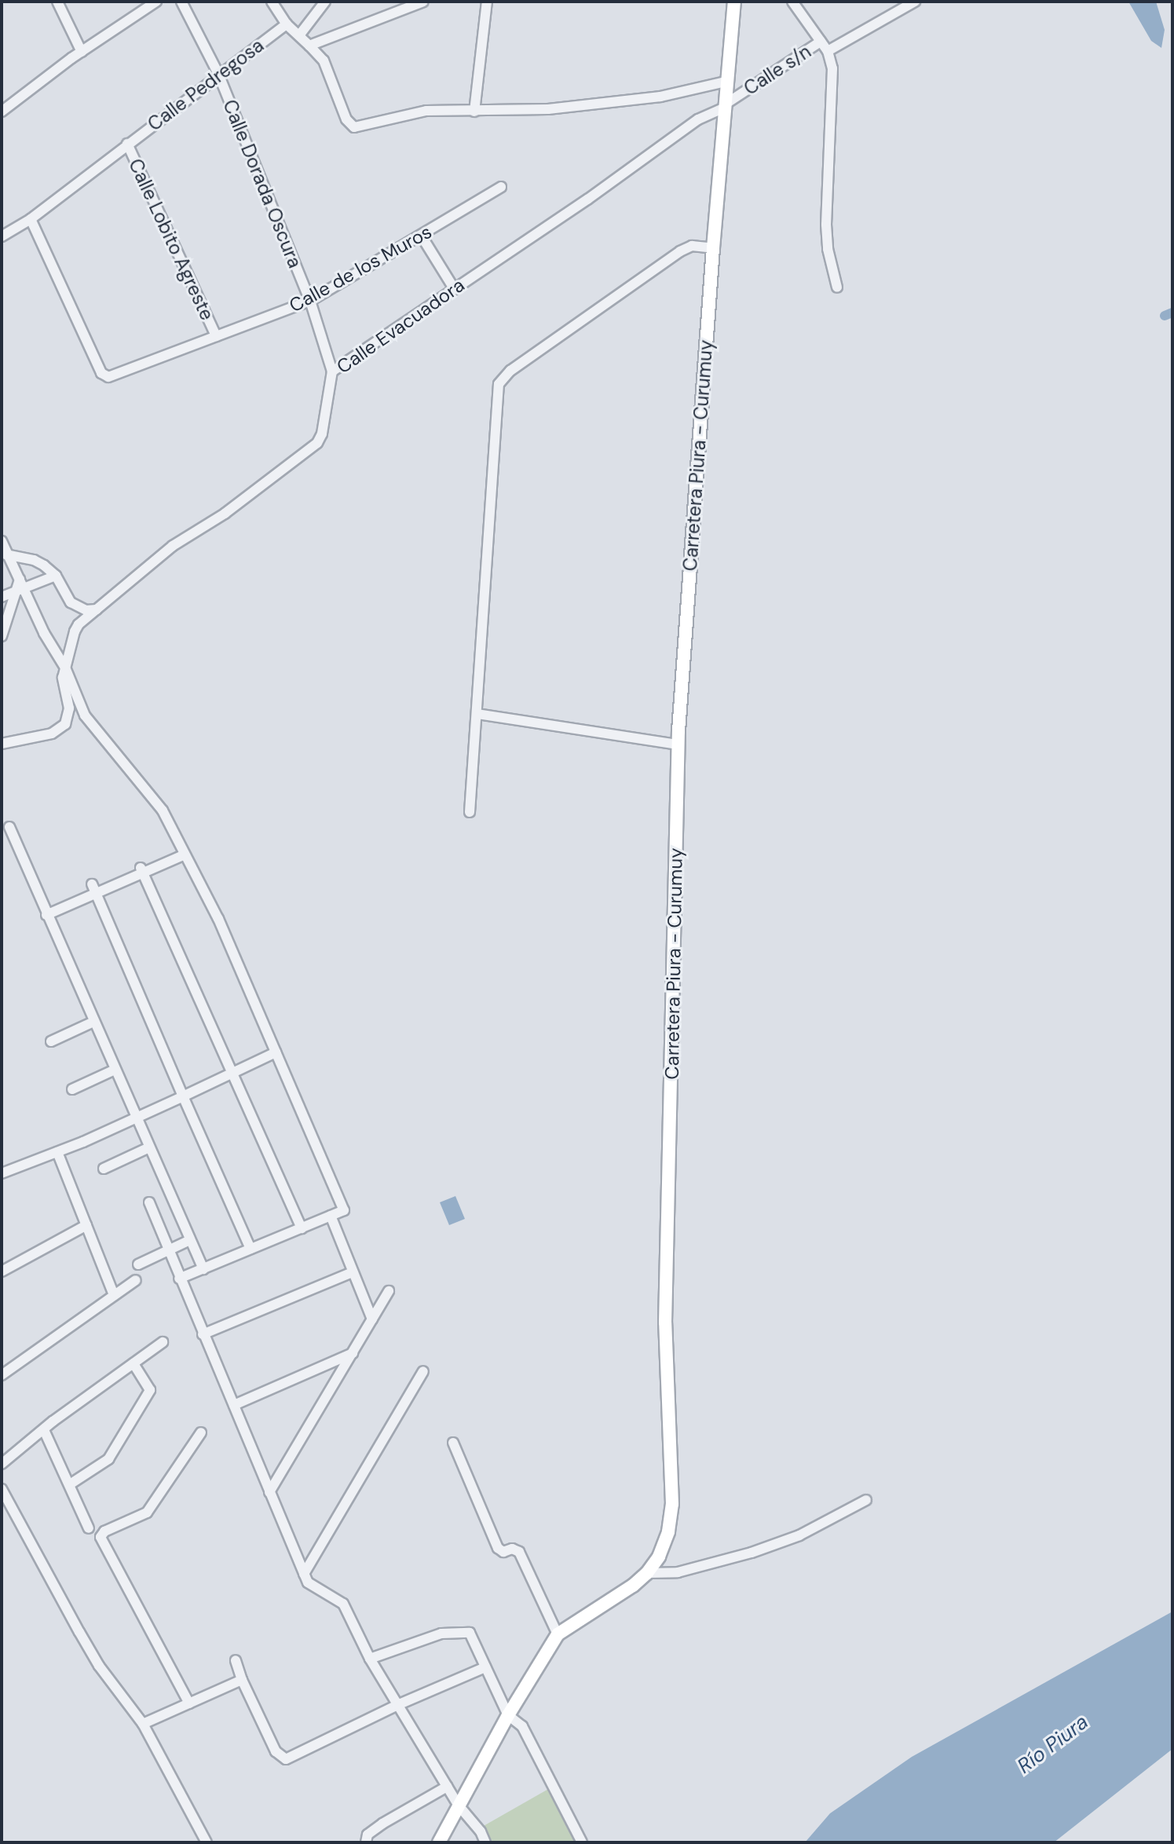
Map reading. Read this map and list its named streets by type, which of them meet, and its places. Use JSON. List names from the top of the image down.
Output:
{
  "streets": {
    "main road": ["Carretera Piura - Curumuy"],
    "street": [
      "Calle s/n",
      "Calle Pedregosa",
      "Calle Dorada Oscura",
      "Calle Lobito Agreste",
      "Calle de los Muros",
      "Calle Evacuadora"
    ]
  },
  "crossings": [
    ["Calle s/n", "Calle Evacuadora"],
    ["Calle s/n", "Carretera Piura - Curumuy"],
    ["Calle Pedregosa", "Calle Dorada Oscura"],
    ["Calle Pedregosa", "Calle Lobito Agreste"],
    ["Calle Pedregosa", "Calle de los Muros"],
    ["Calle Dorada Oscura", "Calle de los Muros"],
    ["Calle Dorada Oscura", "Calle Evacuadora"],
    ["Calle Lobito Agreste", "Calle de los Muros"],
    ["Calle Evacuadora", "Carretera Piura - Curumuy"]
  ],
  "water": ["Río Piura"]
}
